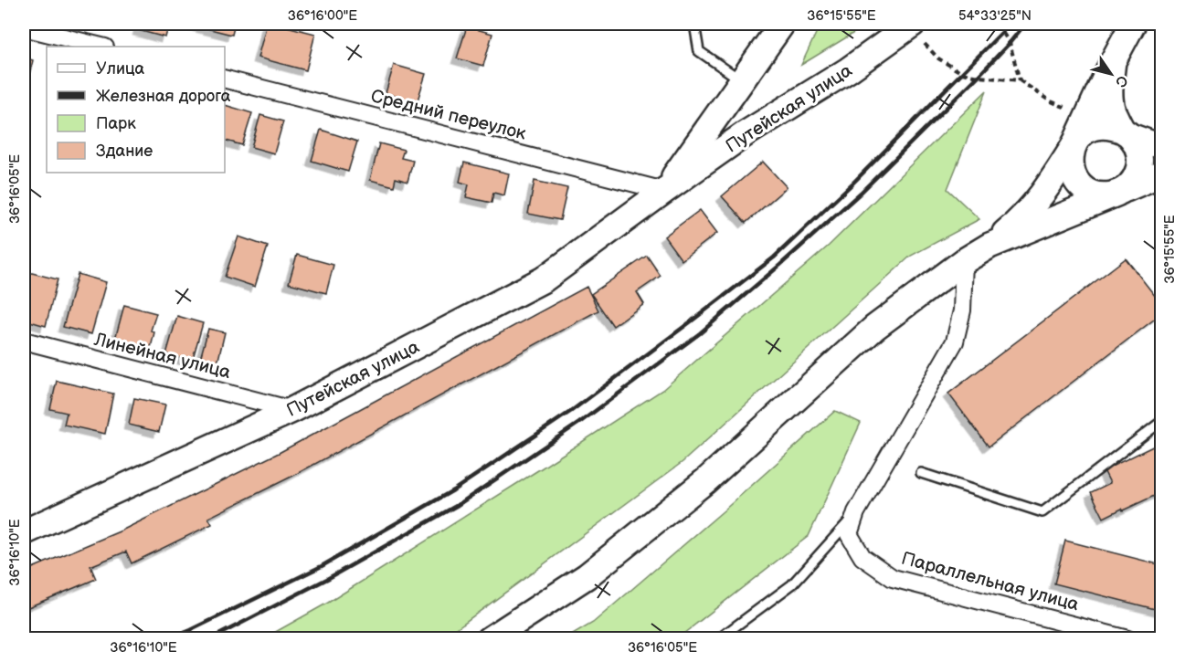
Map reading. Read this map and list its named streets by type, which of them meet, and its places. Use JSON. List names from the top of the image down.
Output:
{
  "streets": {
    "main road": ["Путейская улица"],
    "street": ["Средний переулок", "Линейная улица", "Параллельная улица"]
  },
  "crossings": [
    ["Путейская улица", "Средний переулок"],
    ["Путейская улица", "Линейная улица"]
  ],
  "legend": [
    "Улица",
    "Железная дорога",
    "Парк",
    "Здание"
  ],
  "north": "bottom right",
  "coordinates": [
    "36°16'00\"E",
    "36°15'55\"E",
    "54°33'25\"N",
    "36°16'05\"E",
    "36°16'10\"E"
  ]
}
